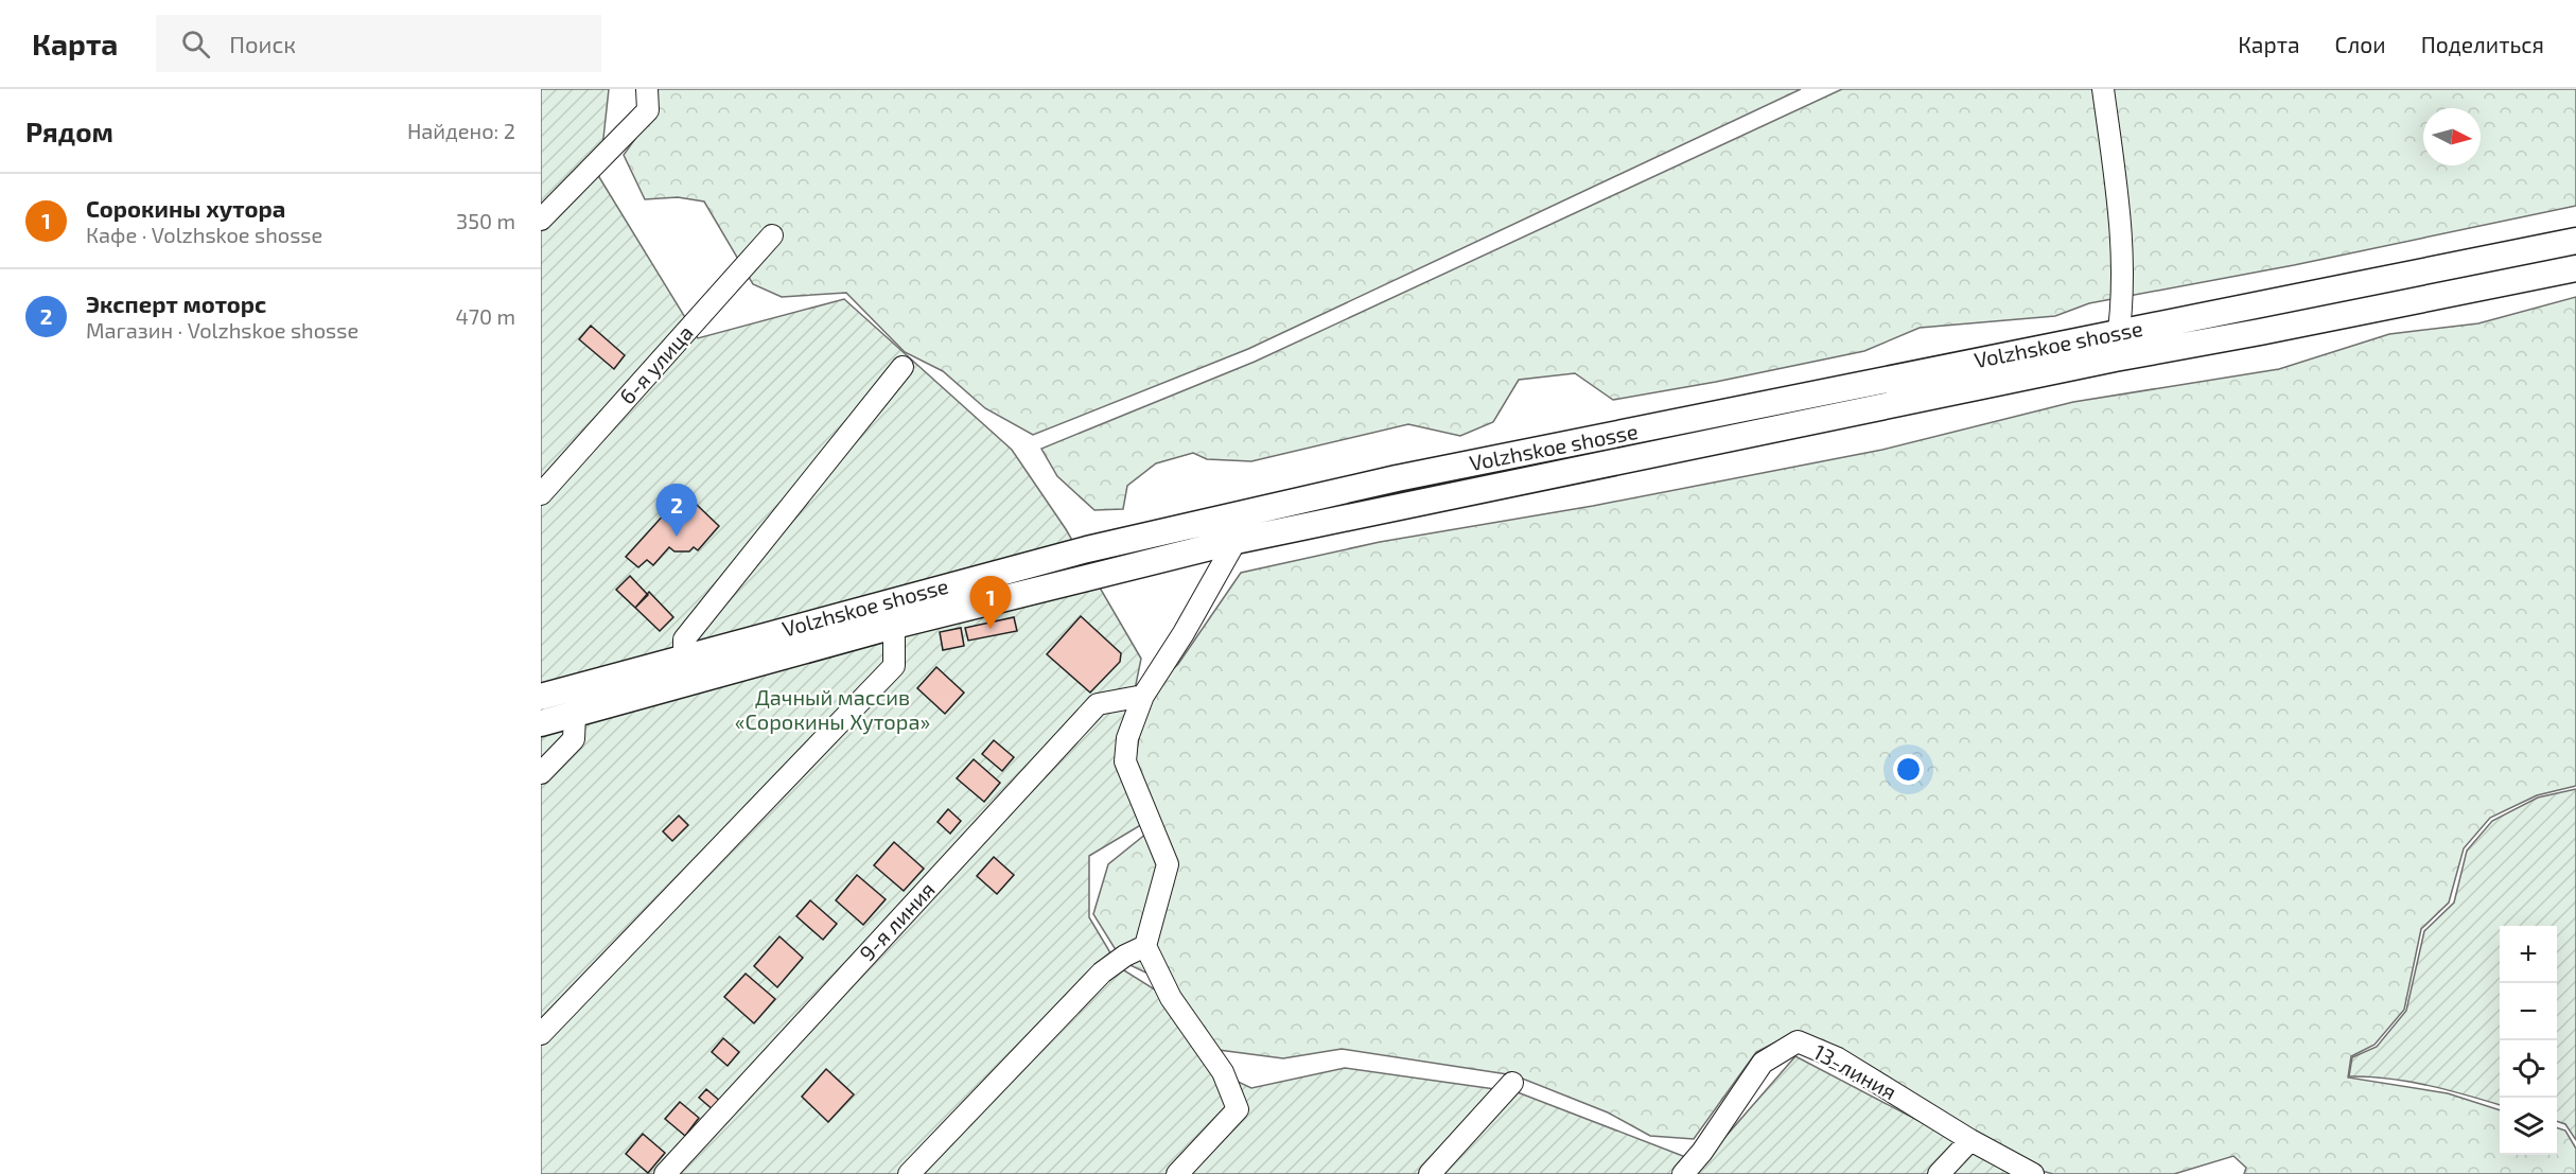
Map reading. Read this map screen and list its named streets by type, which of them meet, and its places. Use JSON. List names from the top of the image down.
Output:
{
  "streets": {
    "main road": ["Volzhskoe shosse"],
    "lane": ["6-я улица", "9-я линия", "13-линия"]
  },
  "parks": ["Дачный массив «Сорокины Хутора»"],
  "north": "right",
  "page": {
    "header": "Карта",
    "search": "Поиск",
    "nav": ["Карта", "Слои", "Поделиться"],
    "heading": ["Рядом", "Найдено: 2"],
    "list": [
      {
        "mark": "1",
        "name": "Сорокины хутора",
        "note": "Кафе · Volzhskoe shosse",
        "value": "350 m"
      },
      {
        "mark": "2",
        "name": "Эксперт моторс",
        "note": "Магазин · Volzhskoe shosse",
        "value": "470 m"
      }
    ],
    "pins": ["2", "1"],
    "map_buttons": ["+", "−"]
  }
}
